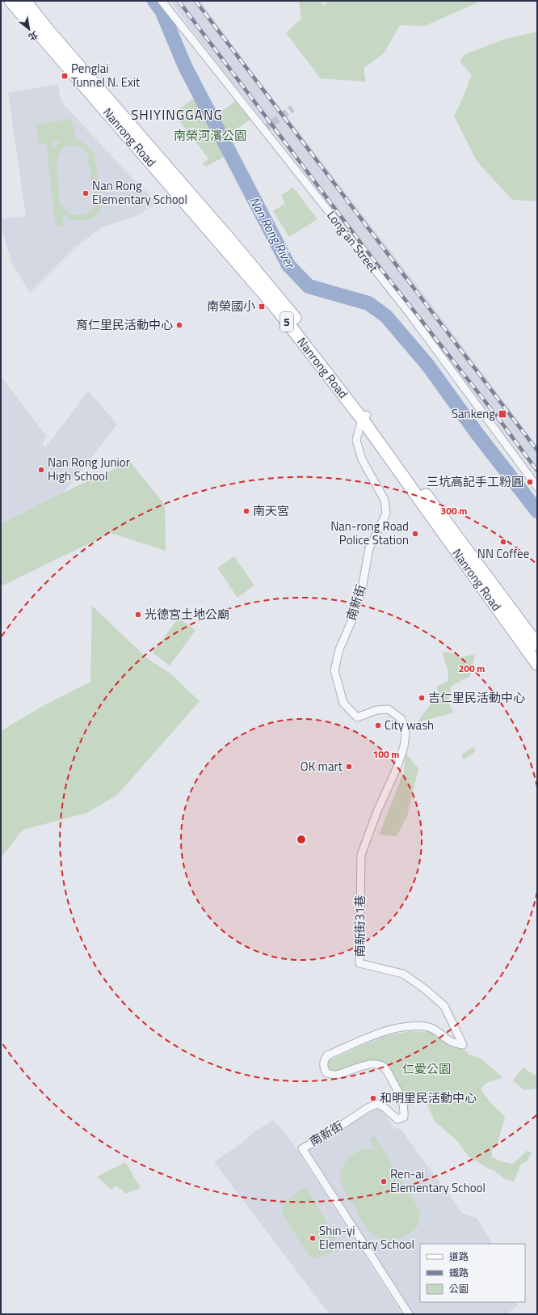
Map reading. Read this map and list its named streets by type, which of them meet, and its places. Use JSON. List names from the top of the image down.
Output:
{
  "streets": {
    "main road": ["Nanrong Road", "5"],
    "street": ["Long'an Street", "南新街", "南新街31巷"]
  },
  "crossings": [
    ["Nanrong Road", "南新街"],
    ["南新街", "南新街31巷"]
  ],
  "districts": ["SHIYINGGANG"],
  "water": ["Nan Rong River"],
  "parks": ["南榮河濱公園", "仁愛公園"],
  "places": {
    "transit": ["Penglai Tunnel N. Exit", "南榮國小", "Sankeng"],
    "other": [
      "Nan Rong Elementary School",
      "育仁里民活動中心",
      "Nan Rong Junior High School",
      "三坑高記手工粉圓",
      "南天宮",
      "Nan-rong Road Police Station",
      "NN Coffee",
      "光德宮土地公廟",
      "吉仁里民活動中心",
      "City wash",
      "OK mart",
      "和明里民活動中心",
      "Ren-ai Elementary School",
      "Shin-yi Elementary School"
    ]
  },
  "legend": ["道路", "鐵路", "公園"],
  "north": "bottom right",
  "rings": ["300 m", "200 m", "100 m"]
}
